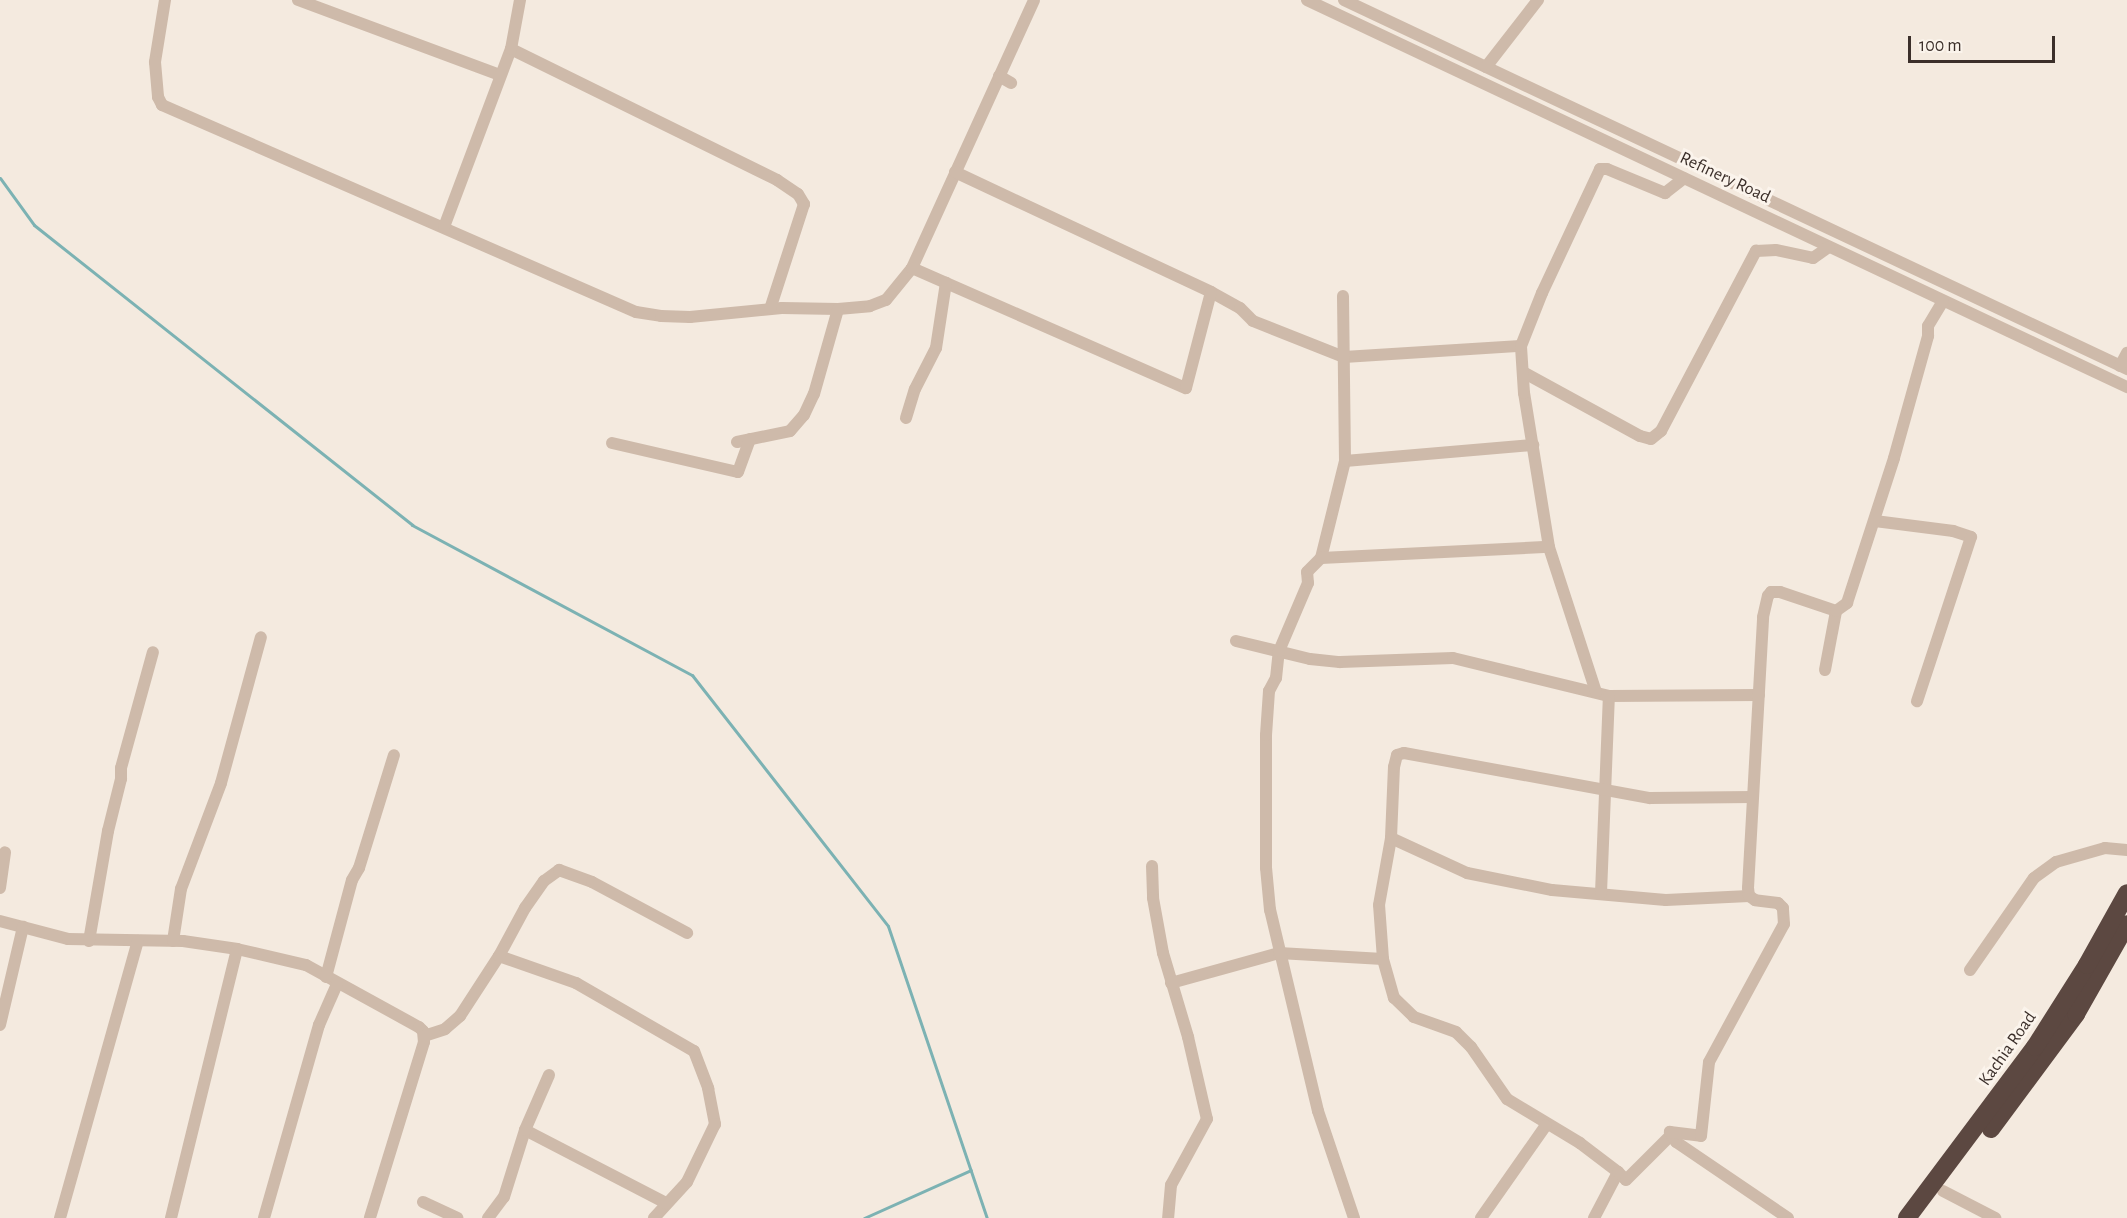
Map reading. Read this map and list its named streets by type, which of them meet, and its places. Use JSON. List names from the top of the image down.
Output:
{
  "streets": {
    "highway": ["Kachia Road"],
    "street": ["Refinery Road"]
  },
  "scale_bar": "100 m"
}
